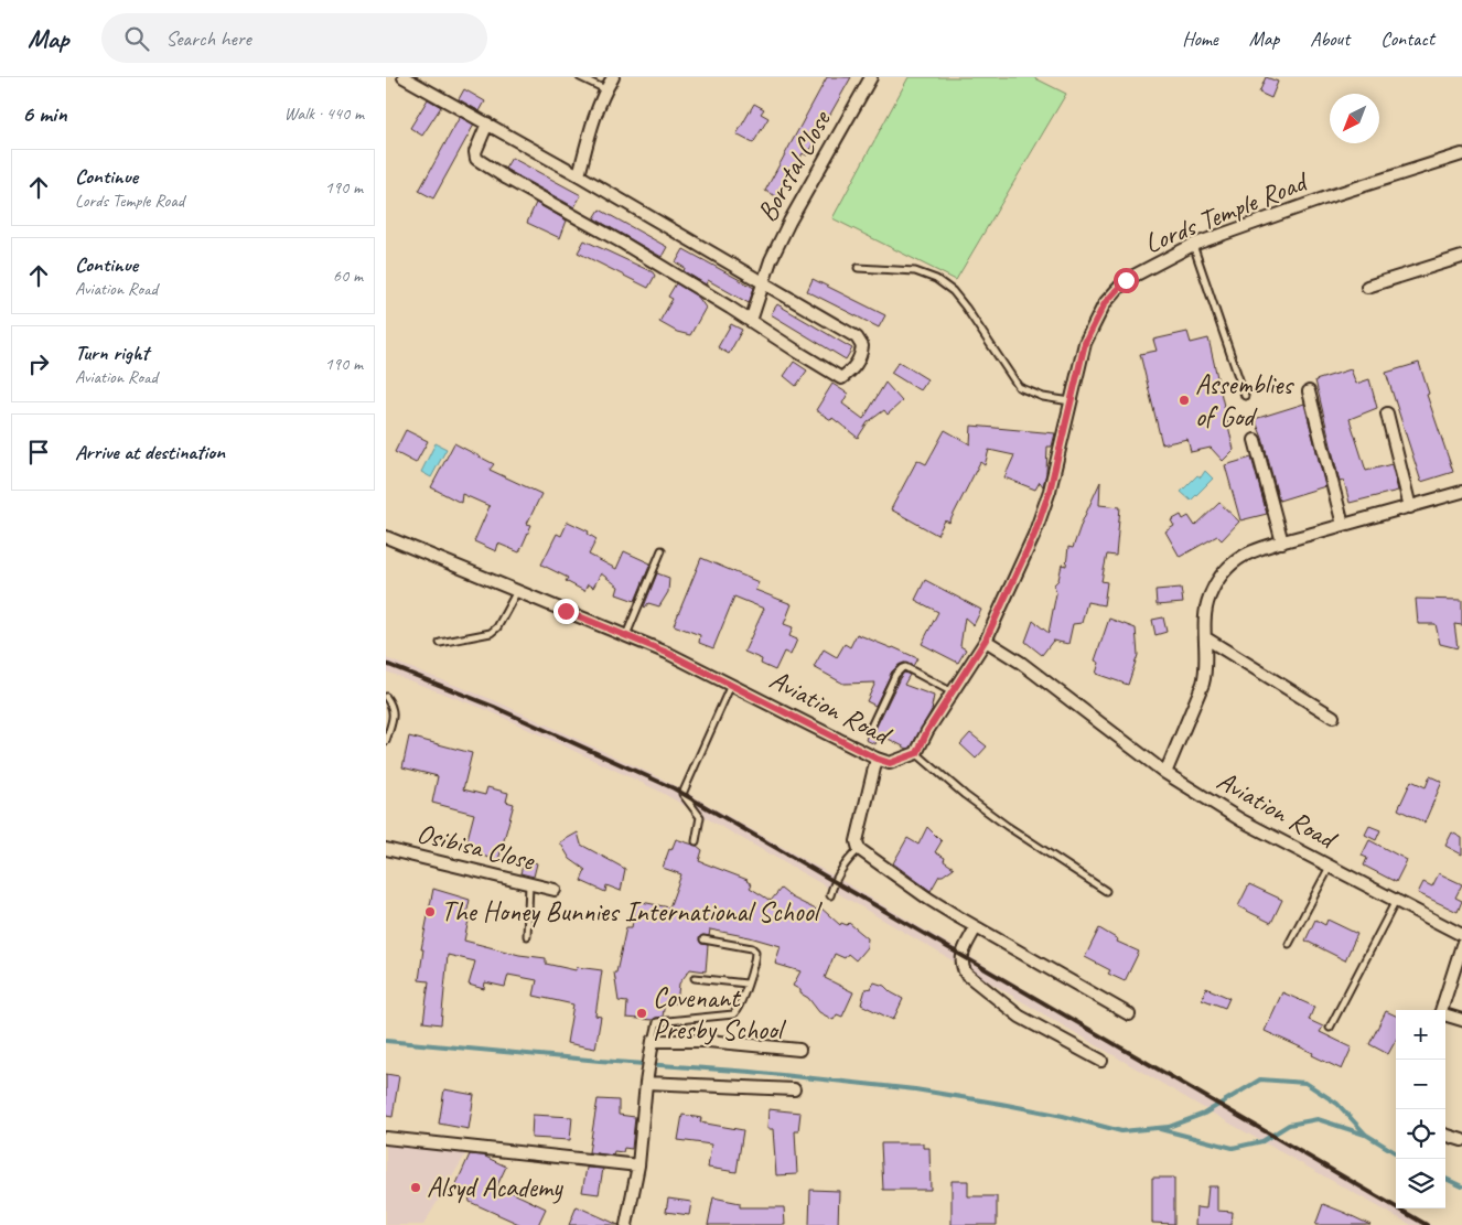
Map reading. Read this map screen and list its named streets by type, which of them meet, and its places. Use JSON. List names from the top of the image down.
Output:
{
  "streets": {
    "street": [
      "Borstal Close",
      "Lords Temple Road",
      "Aviation Road",
      "Osibisa Close"
    ]
  },
  "crossings": [
    ["Lords Temple Road", "Aviation Road"]
  ],
  "places": [
    "Assemblies of God",
    "The Honey Bunnies International School",
    "Covenant Presby School",
    "Alsyd Academy"
  ],
  "north": "bottom left",
  "page": {
    "header": "Map",
    "search": "Search here",
    "nav": [
      "Home",
      "Map",
      "About",
      "Contact"
    ],
    "heading": ["6 min", "Walk · 440 m"],
    "list": [
      ["Continue", "Lords Temple Road", "190 m"],
      ["Continue", "Aviation Road", "60 m"],
      ["Turn right", "Aviation Road", "190 m"],
      "Arrive at destination"
    ],
    "map_buttons": ["+", "−"]
  }
}
